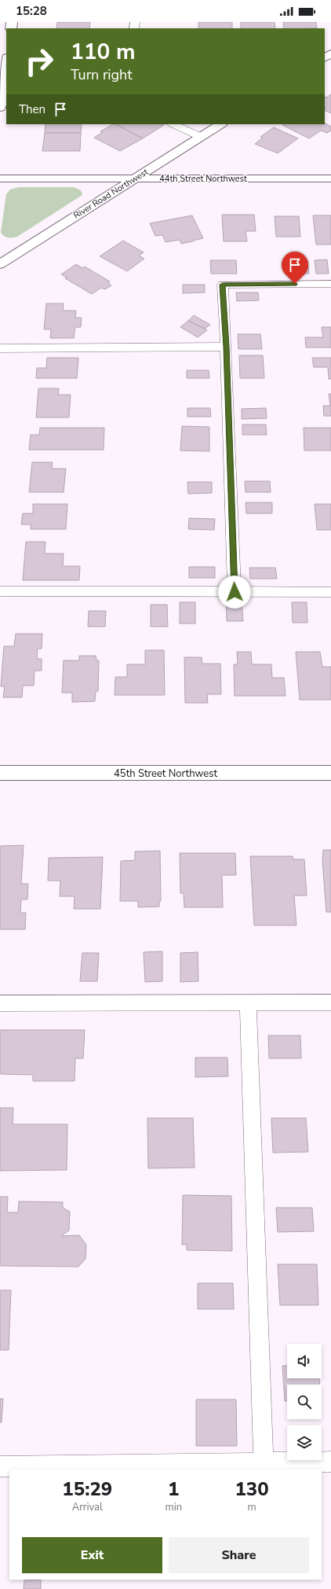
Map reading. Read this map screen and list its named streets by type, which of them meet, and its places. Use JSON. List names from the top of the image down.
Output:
{
  "streets": {
    "street": ["44th Street Northwest", "River Road Northwest", "45th Street Northwest"]
  },
  "crossings": [
    ["44th Street Northwest", "River Road Northwest"]
  ],
  "page": {
    "status": "15:28",
    "turn": ["110 m", "Turn right"],
    "then": "Then",
    "eta": [
      "15:29",
      "Arrival",
      "1",
      "min",
      "130",
      "m"
    ],
    "buttons": ["Exit", "Share"]
  }
}
